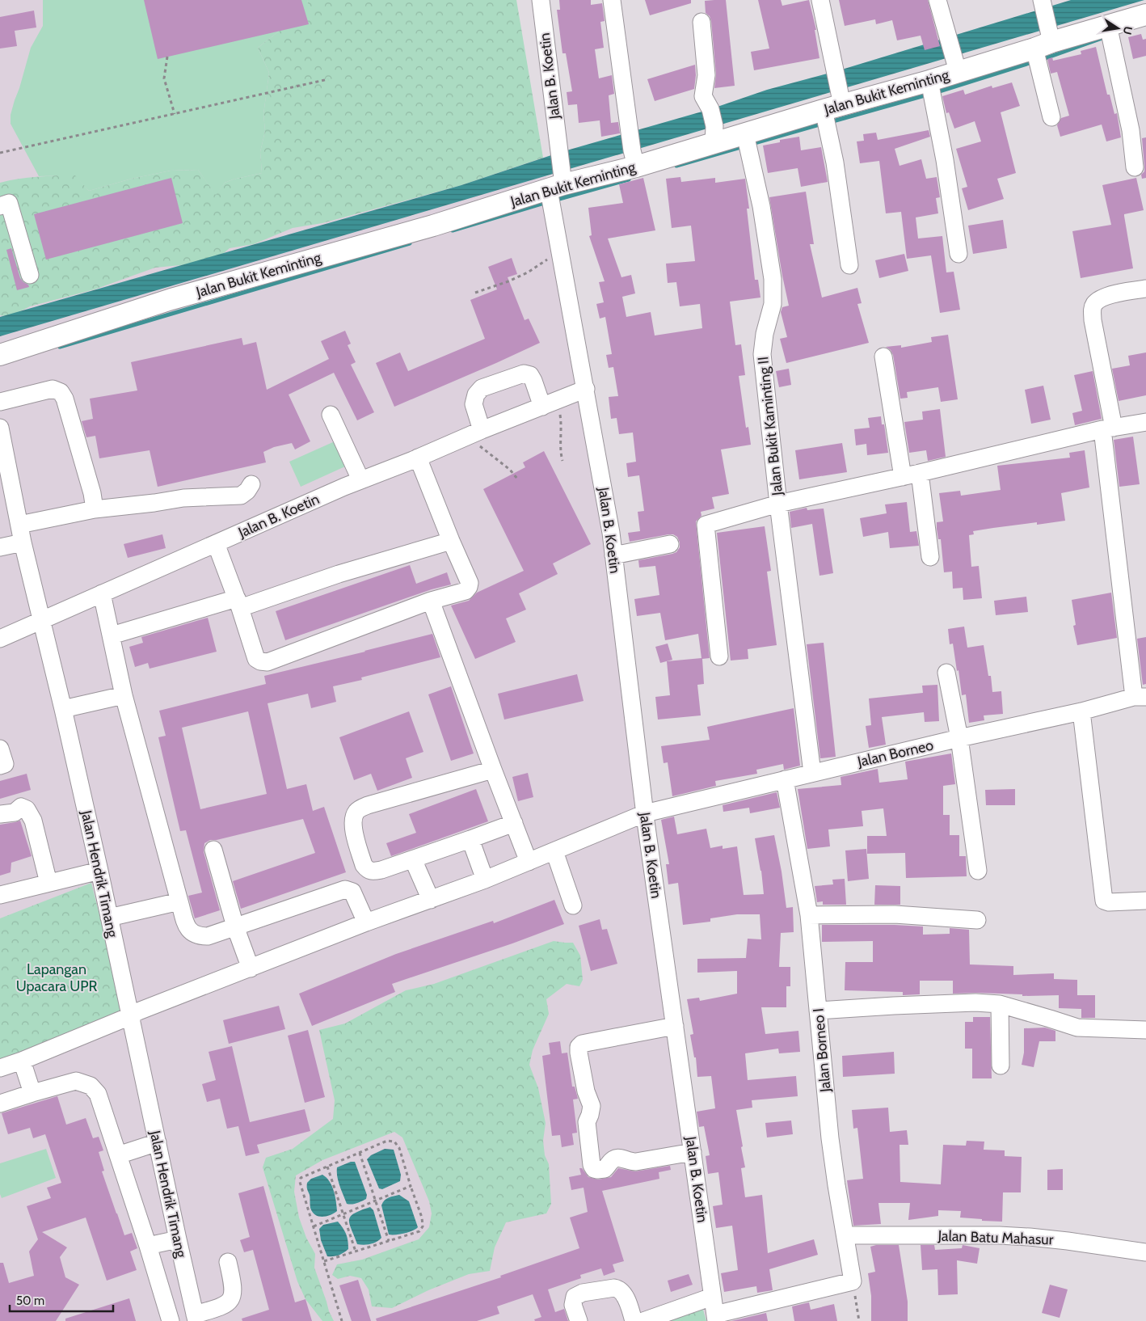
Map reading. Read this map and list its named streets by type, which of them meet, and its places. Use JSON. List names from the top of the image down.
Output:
{
  "streets": {
    "main road": ["Jalan Bukit Keminting"],
    "street": [
      "Jalan B. Koetin",
      "Jalan Bukit Kaminting II",
      "Jalan Borneo",
      "Jalan Hendrik Timang",
      "Jalan Borneo I",
      "Jalan Batu Mahasur"
    ]
  },
  "crossings": [
    ["Jalan B. Koetin", "Jalan Bukit Keminting"],
    ["Jalan B. Koetin", "Jalan Borneo"],
    ["Jalan B. Koetin", "Jalan Hendrik Timang"],
    ["Jalan Bukit Keminting", "Jalan Bukit Kaminting II"],
    ["Jalan Bukit Kaminting II", "Jalan Borneo"],
    ["Jalan Borneo", "Jalan Hendrik Timang"],
    ["Jalan Borneo", "Jalan Borneo I"],
    ["Jalan Borneo I", "Jalan Batu Mahasur"]
  ],
  "parks": ["Lapangan Upacara UPR"],
  "scale_bar": "50 m",
  "north": "right"
}
